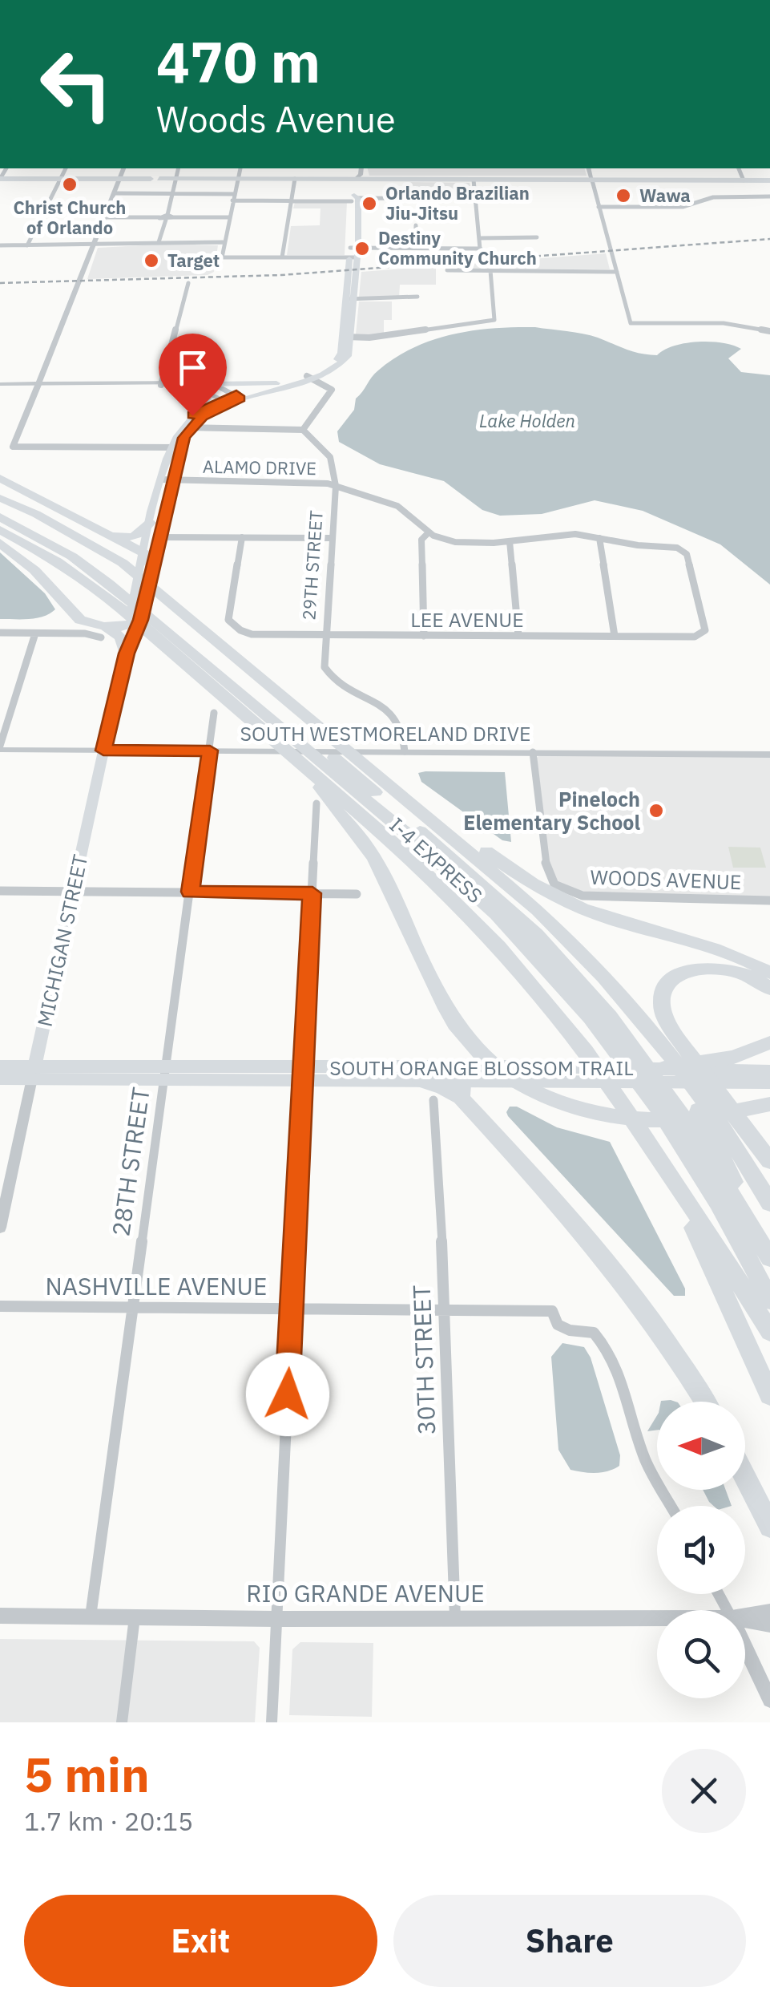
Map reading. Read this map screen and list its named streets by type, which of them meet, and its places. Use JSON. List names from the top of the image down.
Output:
{
  "streets": {
    "highway": ["I-4 EXPRESS"],
    "main road": ["MICHIGAN STREET", "SOUTH ORANGE BLOSSOM TRAIL"],
    "street": [
      "ALAMO DRIVE",
      "29TH STREET",
      "LEE AVENUE",
      "SOUTH WESTMORELAND DRIVE",
      "WOODS AVENUE",
      "28TH STREET",
      "NASHVILLE AVENUE",
      "30TH STREET",
      "RIO GRANDE AVENUE"
    ]
  },
  "crossings": [
    ["ALAMO DRIVE", "29TH STREET"],
    ["ALAMO DRIVE", "LEE AVENUE"],
    ["ALAMO DRIVE", "MICHIGAN STREET"],
    ["29TH STREET", "LEE AVENUE"],
    ["29TH STREET", "SOUTH WESTMORELAND DRIVE"],
    ["SOUTH WESTMORELAND DRIVE", "WOODS AVENUE"],
    ["SOUTH WESTMORELAND DRIVE", "MICHIGAN STREET"],
    ["SOUTH WESTMORELAND DRIVE", "28TH STREET"],
    ["I-4 EXPRESS", "MICHIGAN STREET"],
    ["MICHIGAN STREET", "SOUTH ORANGE BLOSSOM TRAIL"],
    ["SOUTH ORANGE BLOSSOM TRAIL", "28TH STREET"],
    ["28TH STREET", "NASHVILLE AVENUE"],
    ["28TH STREET", "RIO GRANDE AVENUE"],
    ["NASHVILLE AVENUE", "30TH STREET"],
    ["30TH STREET", "RIO GRANDE AVENUE"]
  ],
  "water": ["Lake Holden"],
  "places": [
    "Christ Church of Orlando",
    "Wawa",
    "Orlando Brazilian Jiu-Jitsu",
    "Destiny Community Church",
    "Target",
    "Pineloch Elementary School"
  ],
  "north": "left",
  "page": {
    "turn": ["470 m", "Woods Avenue"],
    "heading": ["5 min", "1.7 km · 20:15"],
    "buttons": ["Exit", "Share"]
  }
}
